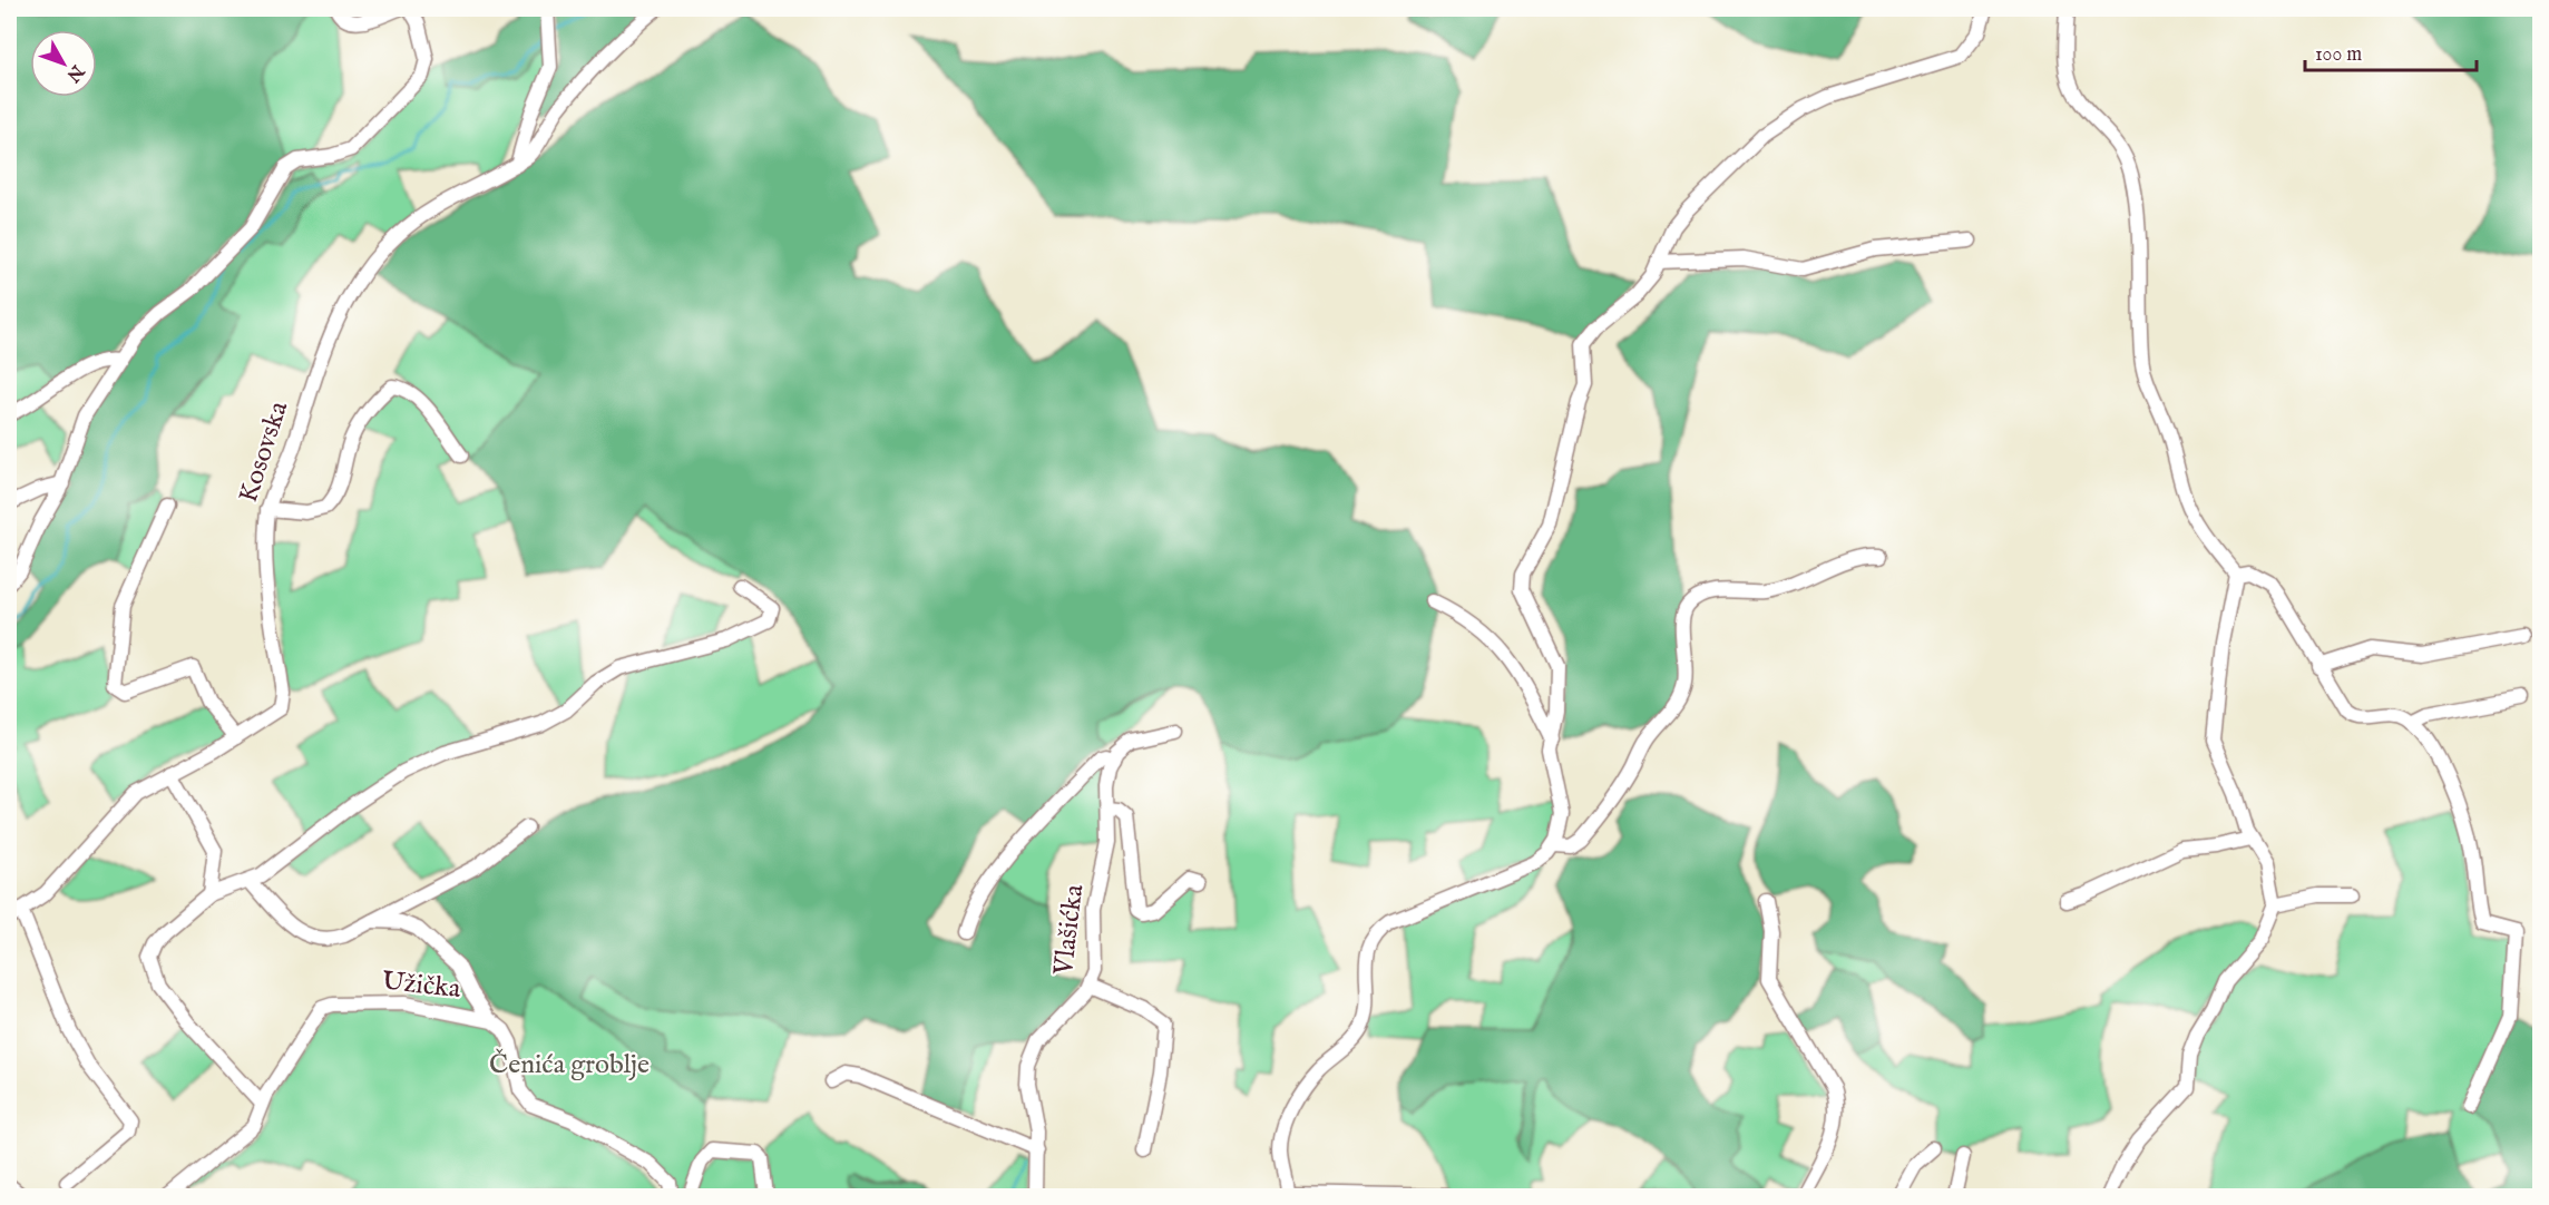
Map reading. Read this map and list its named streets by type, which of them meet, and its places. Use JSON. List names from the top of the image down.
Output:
{
  "streets": {
    "street": ["Kosovska", "Vlašićka", "Užička"]
  },
  "parks": ["Čenića groblje"],
  "scale_bar": "100 m",
  "north": "bottom right"
}
